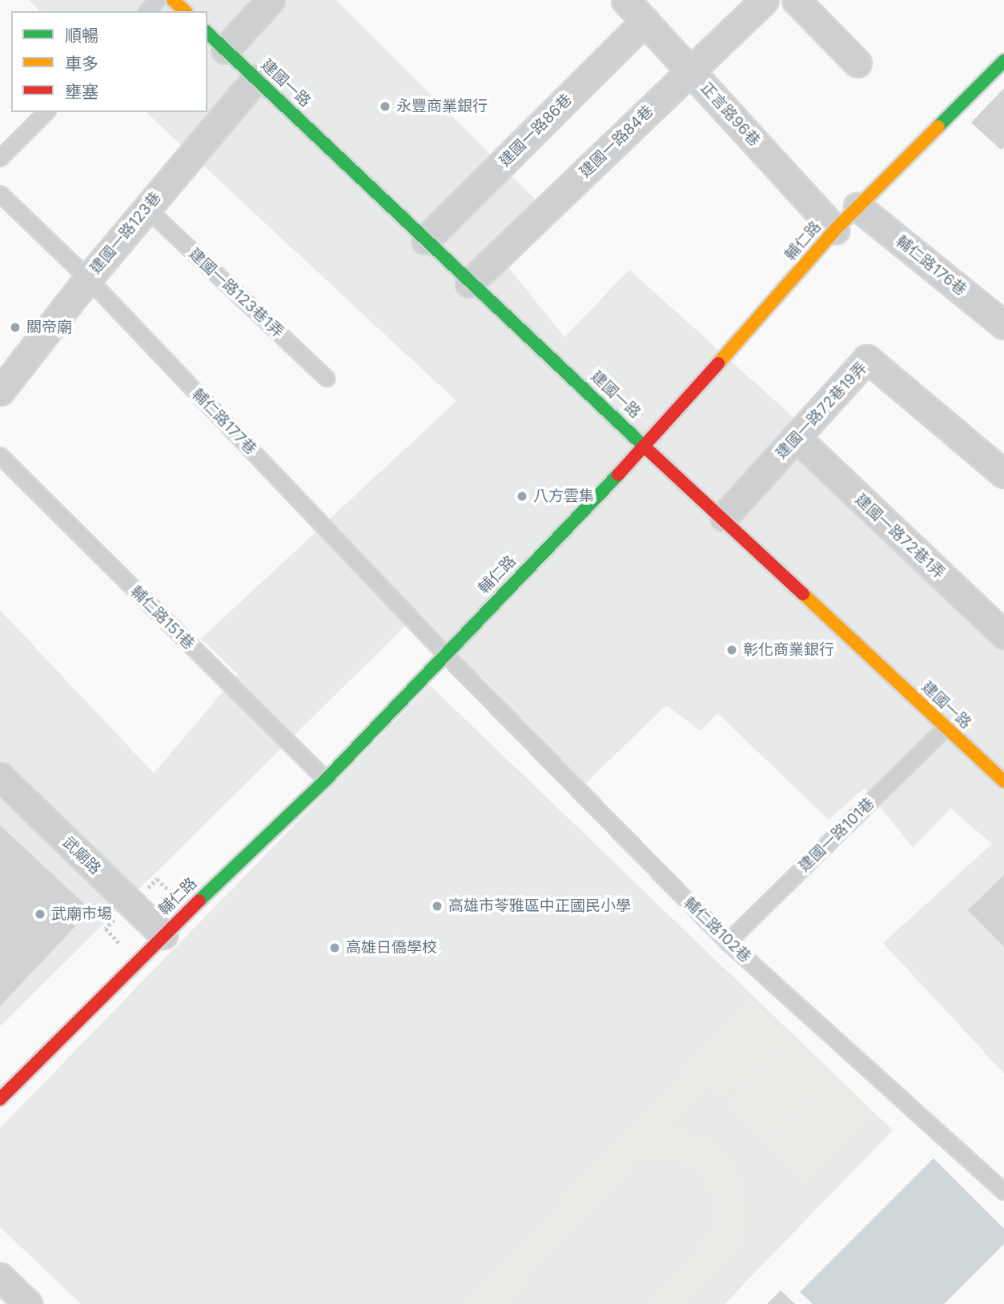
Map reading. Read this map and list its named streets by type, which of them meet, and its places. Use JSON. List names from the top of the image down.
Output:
{
  "streets": {
    "street": [
      "建國一路",
      "正言路96巷",
      "建國一路86巷",
      "建國一路84巷",
      "建國一路123巷",
      "輔仁路",
      "輔仁路176巷",
      "建國一路72巷19弄",
      "建國一路72巷1弄",
      "武廟路"
    ],
    "lane": [
      "建國一路123巷1弄",
      "輔仁路177巷",
      "輔仁路151巷",
      "建國一路101巷",
      "輔仁路102巷"
    ]
  },
  "crossings": [
    ["建國一路", "建國一路86巷"],
    ["建國一路", "建國一路84巷"],
    ["建國一路", "建國一路123巷"],
    ["建國一路", "輔仁路"],
    ["建國一路", "建國一路72巷19弄"],
    ["建國一路", "建國一路101巷"],
    ["正言路96巷", "建國一路86巷"],
    ["正言路96巷", "建國一路84巷"],
    ["正言路96巷", "輔仁路"],
    ["建國一路123巷", "建國一路123巷1弄"],
    ["建國一路123巷", "輔仁路177巷"],
    ["輔仁路", "輔仁路176巷"],
    ["輔仁路", "輔仁路177巷"],
    ["輔仁路", "輔仁路151巷"],
    ["輔仁路", "武廟路"],
    ["輔仁路", "輔仁路102巷"],
    ["建國一路72巷19弄", "建國一路72巷1弄"],
    ["輔仁路177巷", "輔仁路102巷"],
    ["建國一路101巷", "輔仁路102巷"]
  ],
  "places": [
    "永豐商業銀行",
    "關帝廟",
    "八方雲集",
    "彰化商業銀行",
    "高雄市苓雅區中正國民小學",
    "武廟市場",
    "高雄日僑學校"
  ],
  "legend": ["順暢", "車多", "壅塞"]
}
